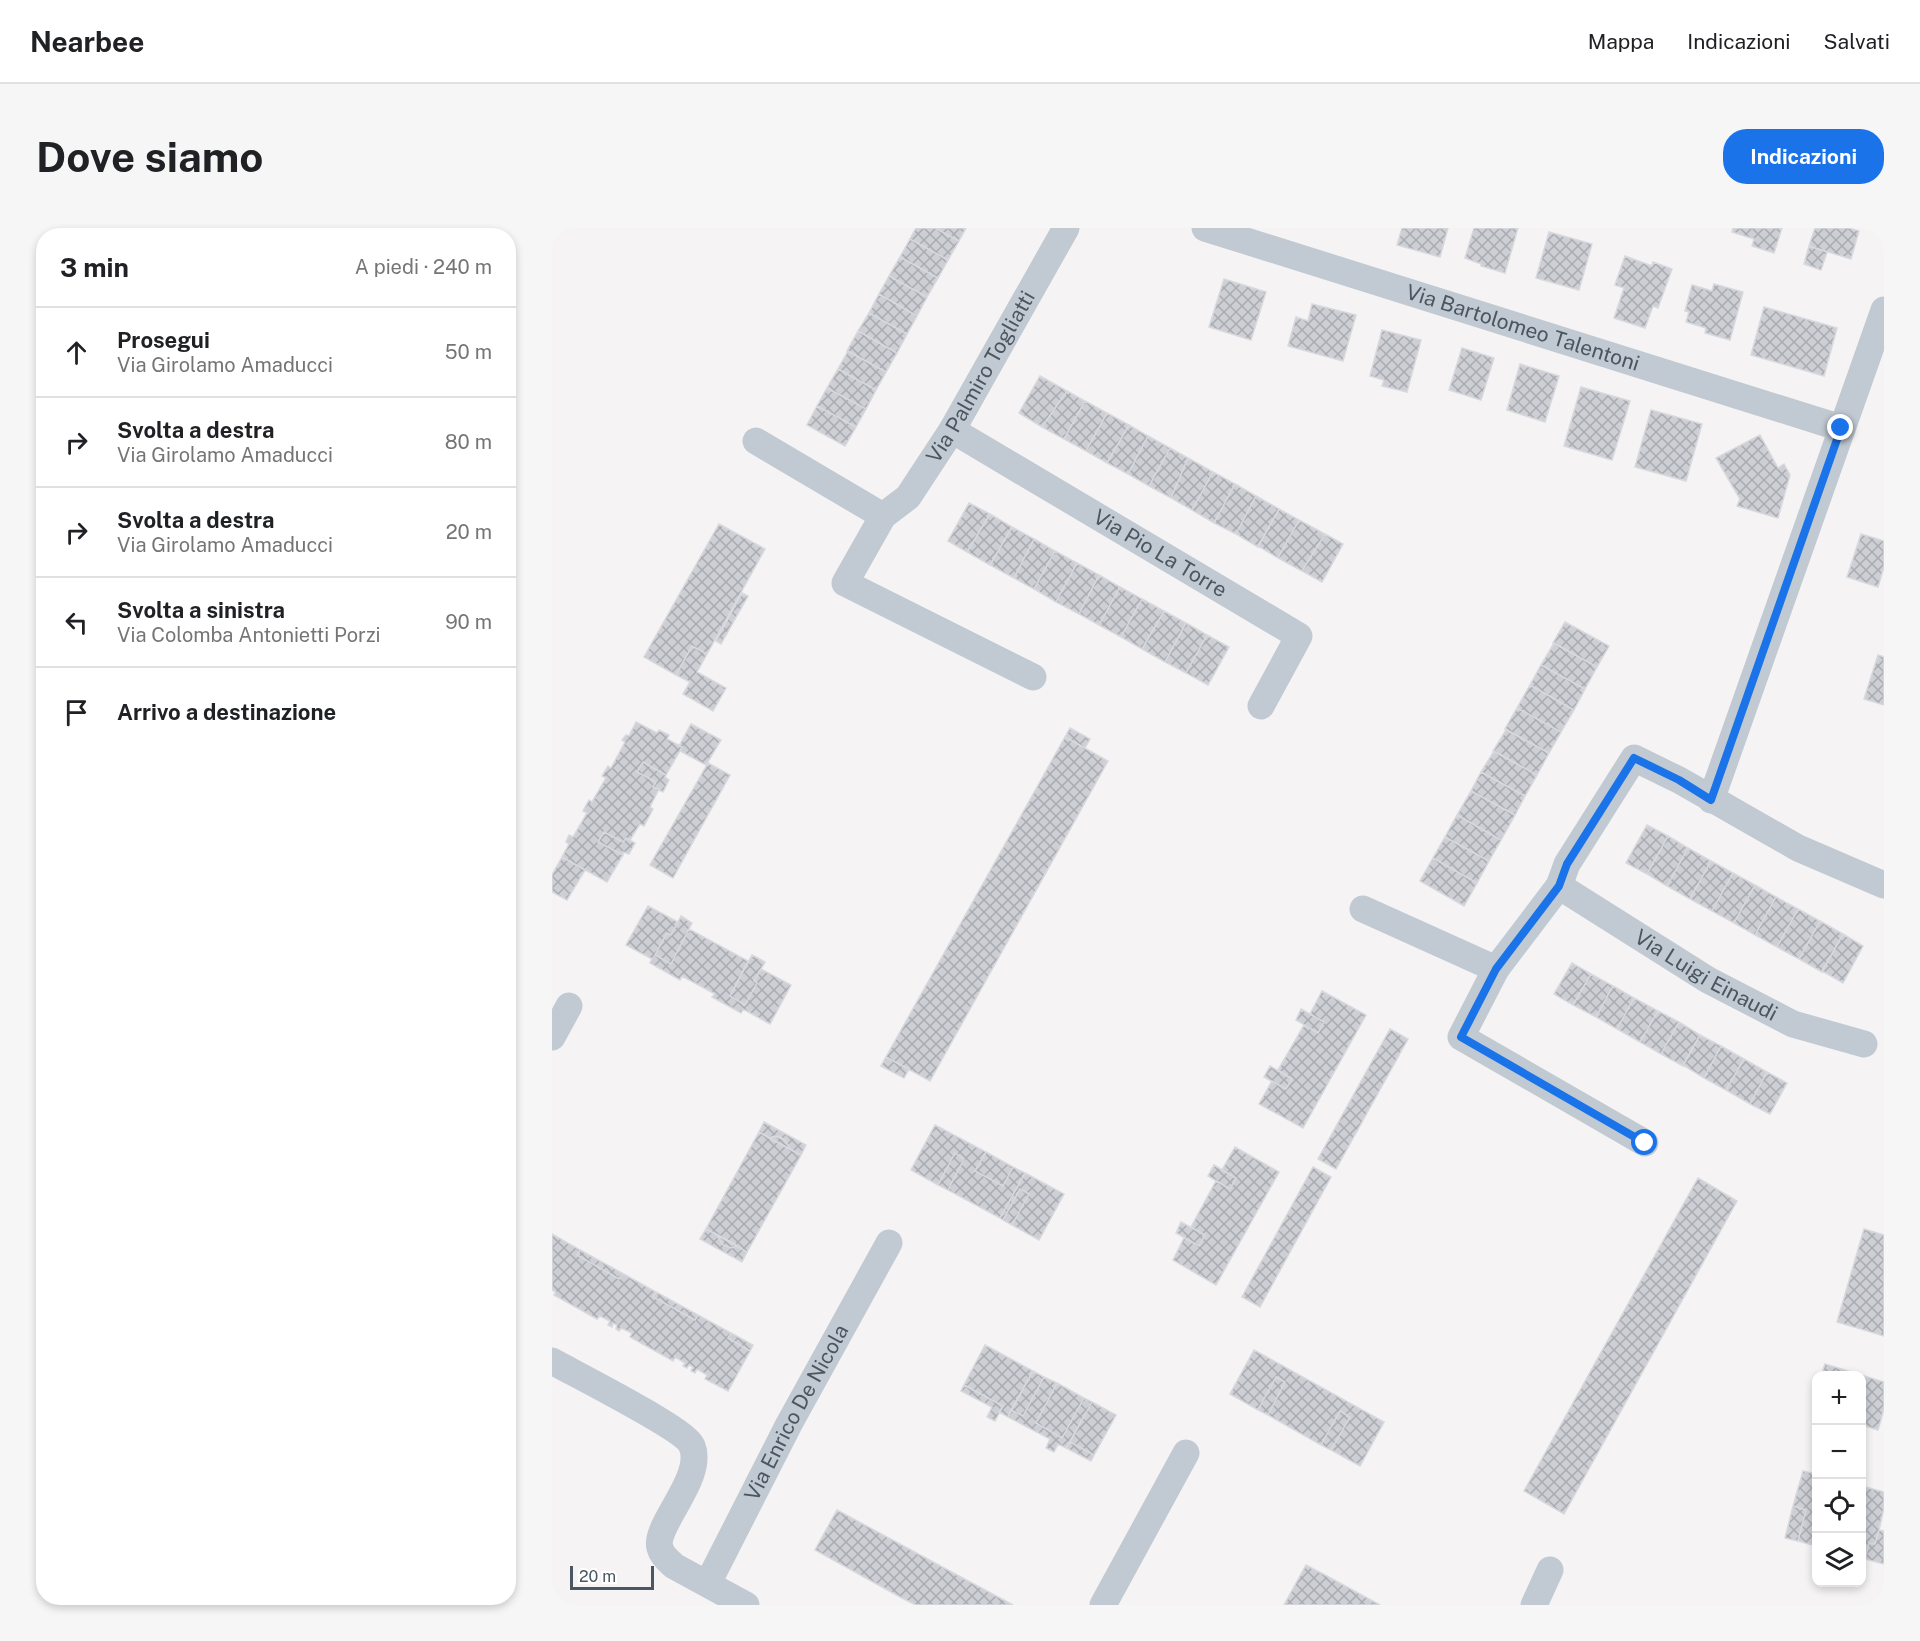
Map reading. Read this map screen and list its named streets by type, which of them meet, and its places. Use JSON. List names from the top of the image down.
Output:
{
  "streets": {
    "street": [
      "Via Bartolomeo Talentoni",
      "Via Palmiro Togliatti",
      "Via Pio La Torre",
      "Via Luigi Einaudi",
      "Via Enrico De Nicola"
    ]
  },
  "crossings": [
    ["Via Palmiro Togliatti", "Via Pio La Torre"]
  ],
  "scale_bar": "20 m",
  "page": {
    "header": "Nearbee",
    "nav": ["Mappa", "Indicazioni", "Salvati"],
    "buttons": "Indicazioni",
    "title": "Dove siamo",
    "heading": ["3 min", "A piedi · 240 m"],
    "list": [
      ["Prosegui", "Via Girolamo Amaducci", "50 m"],
      ["Svolta a destra", "Via Girolamo Amaducci", "80 m"],
      ["Svolta a destra", "Via Girolamo Amaducci", "20 m"],
      ["Svolta a sinistra", "Via Colomba Antonietti Porzi", "90 m"],
      "Arrivo a destinazione"
    ],
    "map_buttons": ["+", "−"],
    "scale": "20 m"
  }
}
